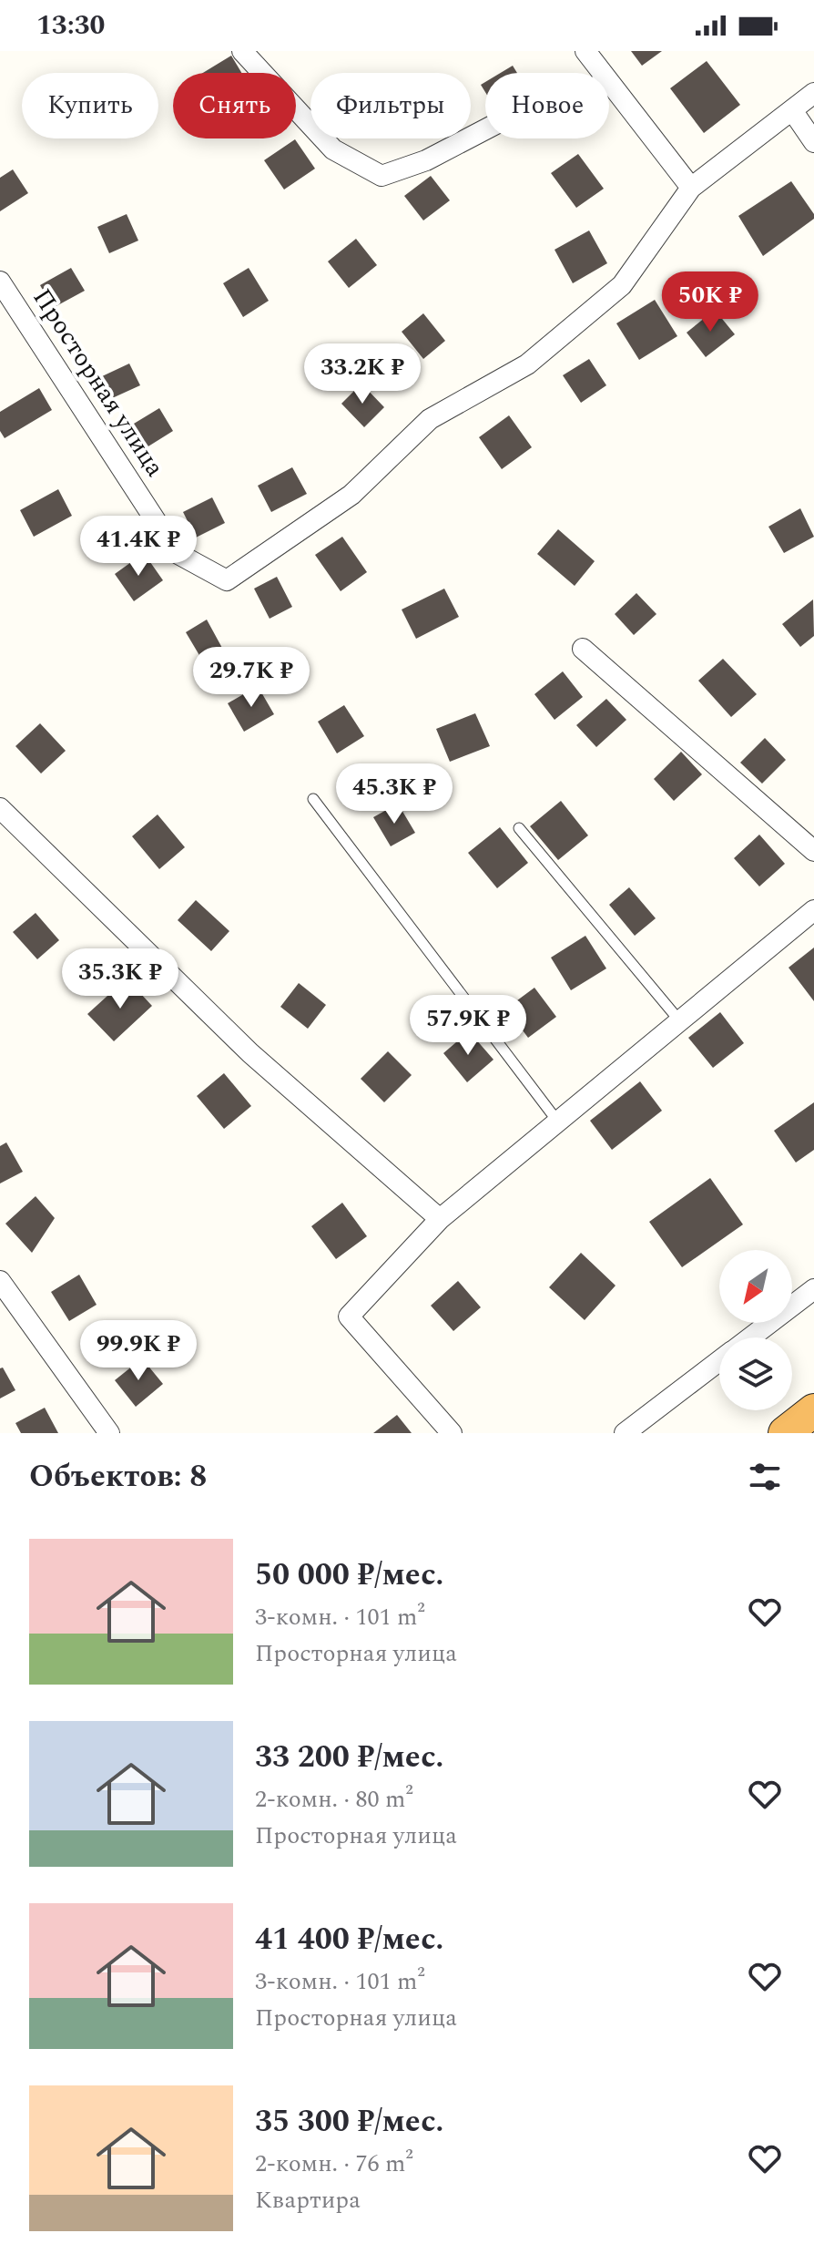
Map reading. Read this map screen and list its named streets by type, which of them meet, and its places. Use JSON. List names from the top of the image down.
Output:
{
  "streets": {
    "street": ["Просторная улица"]
  },
  "north": "bottom left",
  "page": {
    "status": "13:30",
    "chip": [
      "Купить",
      "Снять",
      "Фильтры",
      "Новое"
    ],
    "price": [
      "50K ₽",
      "33.2K ₽",
      "41.4K ₽",
      "29.7K ₽",
      "45.3K ₽",
      "35.3K ₽",
      "57.9K ₽",
      "99.9K ₽"
    ],
    "heading": "Объектов: 8",
    "list": [
      {
        "name": "50 000 ₽/мес.",
        "note": "3-комн. · 101 m² · Просторная улица"
      },
      {
        "name": "33 200 ₽/мес.",
        "note": "2-комн. · 80 m² · Просторная улица"
      },
      {
        "name": "41 400 ₽/мес.",
        "note": "3-комн. · 101 m² · Просторная улица"
      },
      {
        "name": "35 300 ₽/мес.",
        "note": "2-комн. · 76 m² · Квартира"
      }
    ]
  }
}
